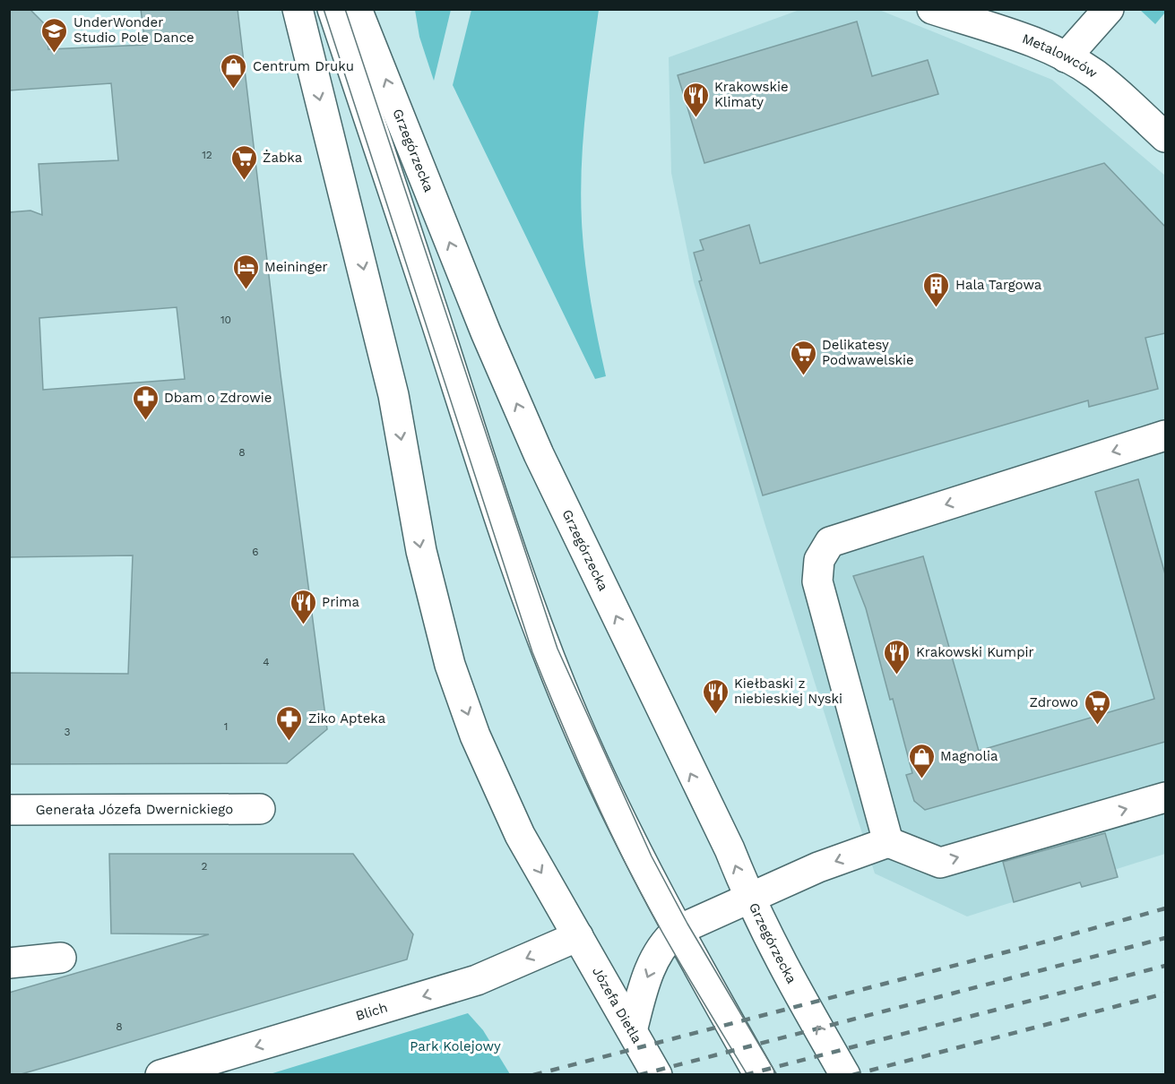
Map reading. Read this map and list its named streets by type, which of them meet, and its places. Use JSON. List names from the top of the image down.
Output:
{
  "streets": {
    "street": [
      "Metalowców",
      "Grzegórzecka",
      "Generała Józefa Dwernickiego",
      "Józefa Dietla",
      "Blich"
    ]
  },
  "crossings": [
    ["Józefa Dietla", "Blich"]
  ],
  "one_way": ["Blich"],
  "parks": ["Park Kolejowy"],
  "places": {
    "school or university": ["UnderWonder Studio Pole Dance"],
    "shop": ["Centrum Druku", "Magnolia"],
    "restaurant": [
      "Krakowskie Klimaty",
      "Prima",
      "Krakowski Kumpir",
      "Kiełbaski z niebieskiej Nyski"
    ],
    "supermarket": ["Żabka", "Delikatesy Podwawelskie", "Zdrowo"],
    "hotel": ["Meininger"],
    "building": ["Hala Targowa"],
    "pharmacy": ["Dbam o Zdrowie", "Ziko Apteka"]
  },
  "house_numbers": [
    "12",
    "10",
    "8",
    "6",
    "4",
    "1",
    "3",
    "2",
    "8"
  ]
}
